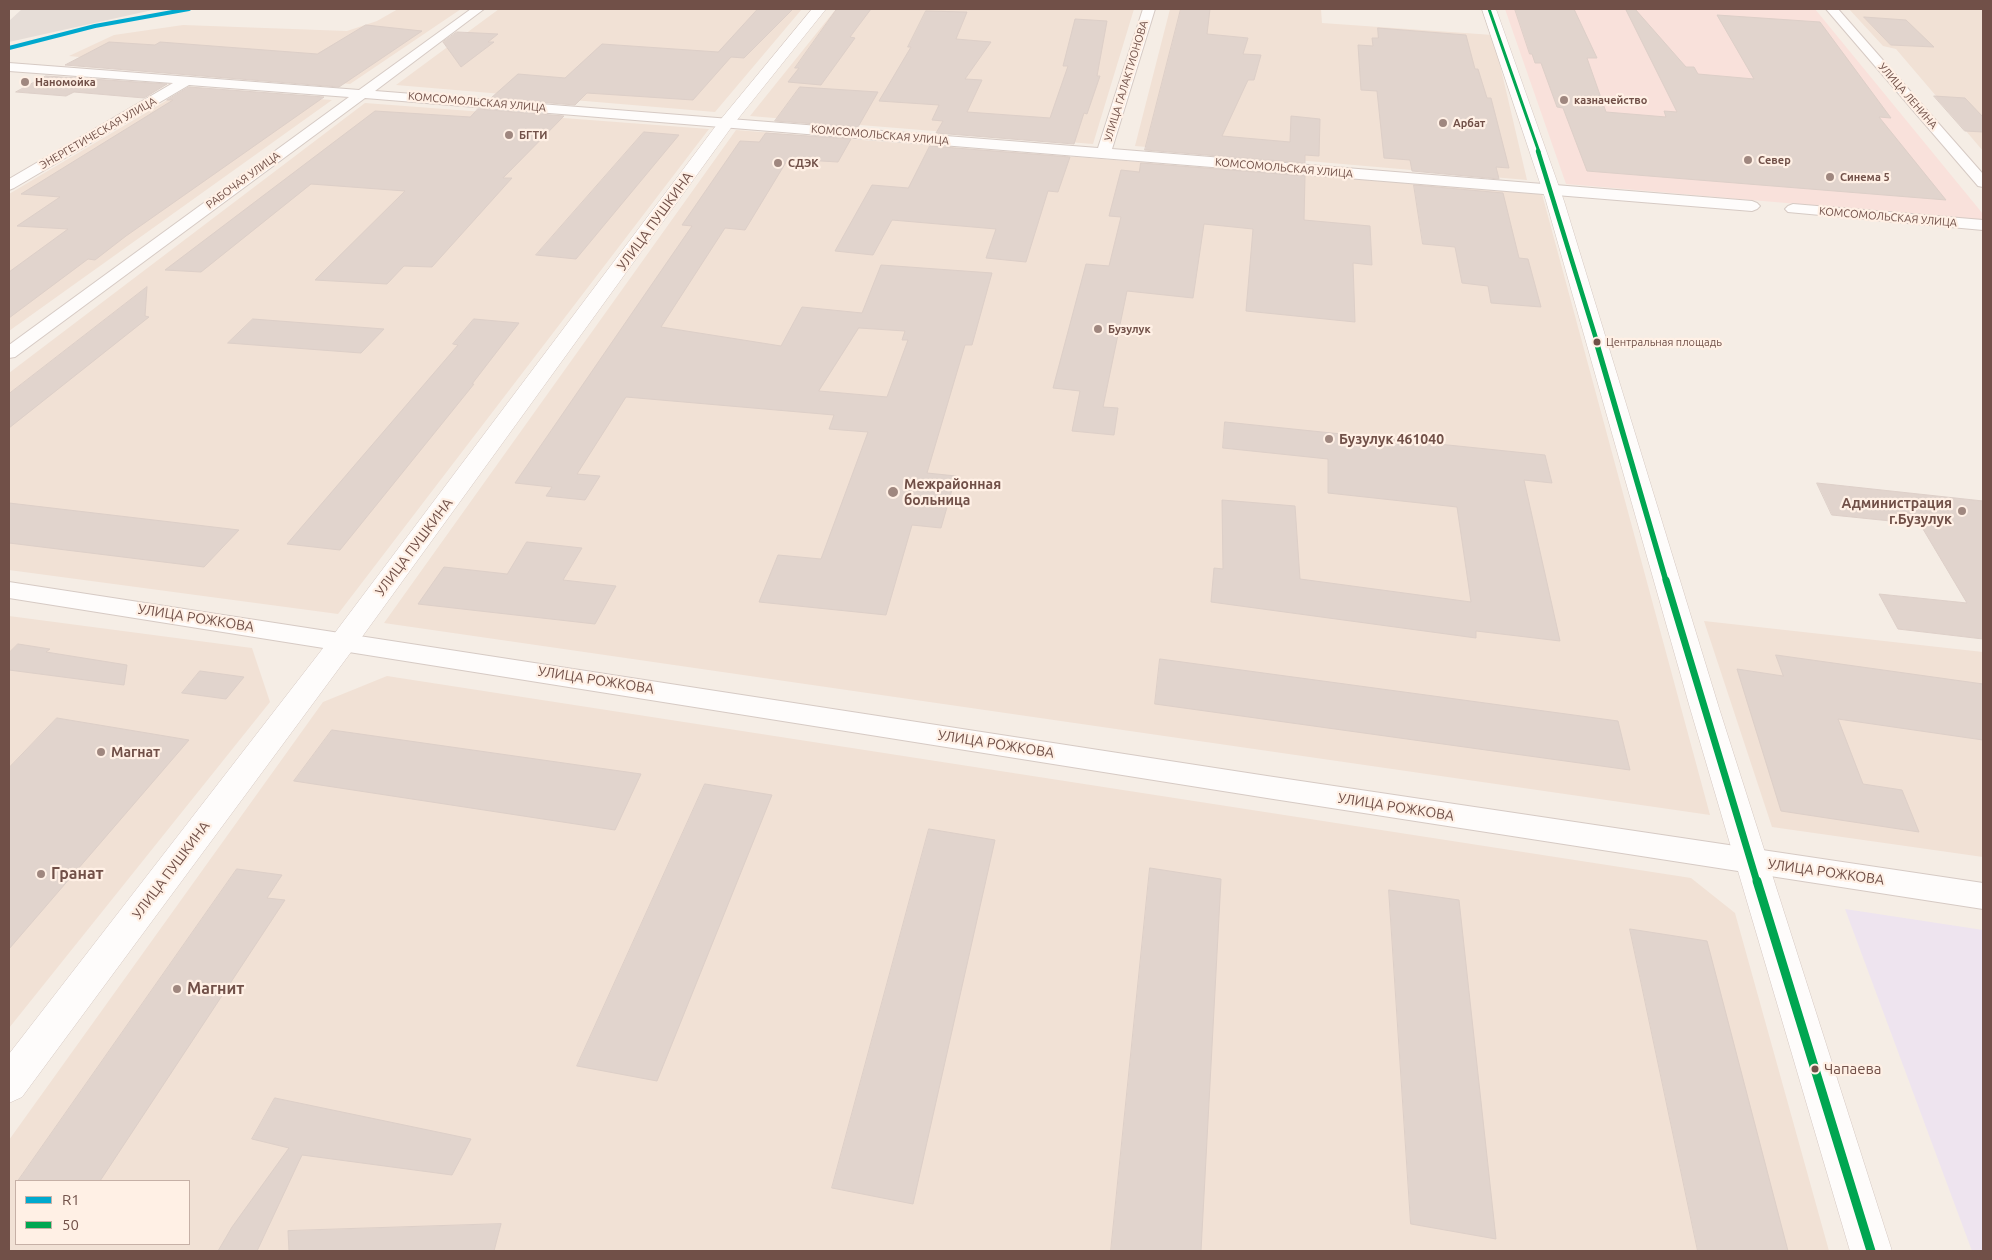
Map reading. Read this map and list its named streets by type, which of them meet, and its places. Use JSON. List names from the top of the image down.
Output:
{
  "streets": {
    "street": [
      "УЛИЦА ГАЛАКТИОНОВА",
      "УЛИЦА ЛЕНИНА",
      "КОМСОМОЛЬСКАЯ УЛИЦА",
      "ЭНЕРГЕТИЧЕСКАЯ УЛИЦА",
      "РАБОЧАЯ УЛИЦА",
      "УЛИЦА ПУШКИНА",
      "УЛИЦА РОЖКОВА"
    ]
  },
  "crossings": [
    ["УЛИЦА ГАЛАКТИОНОВА", "КОМСОМОЛЬСКАЯ УЛИЦА"],
    ["КОМСОМОЛЬСКАЯ УЛИЦА", "ЭНЕРГЕТИЧЕСКАЯ УЛИЦА"],
    ["КОМСОМОЛЬСКАЯ УЛИЦА", "РАБОЧАЯ УЛИЦА"],
    ["КОМСОМОЛЬСКАЯ УЛИЦА", "УЛИЦА ПУШКИНА"],
    ["УЛИЦА ПУШКИНА", "УЛИЦА РОЖКОВА"]
  ],
  "places": [
    "Наномойка",
    "казначейство",
    "Арбат",
    "БГТИ",
    "Север",
    "СДЭК",
    "Синема 5",
    "Бузулук",
    "Центральная площадь",
    "Бузулук 461040",
    "Межрайонная больница",
    "Администрация г.Бузулук",
    "Магнат",
    "Гранат",
    "Магнит",
    "Чапаева"
  ],
  "lines": ["transit line R1", "transit line 50"],
  "legend": ["R1", "50"]
}
